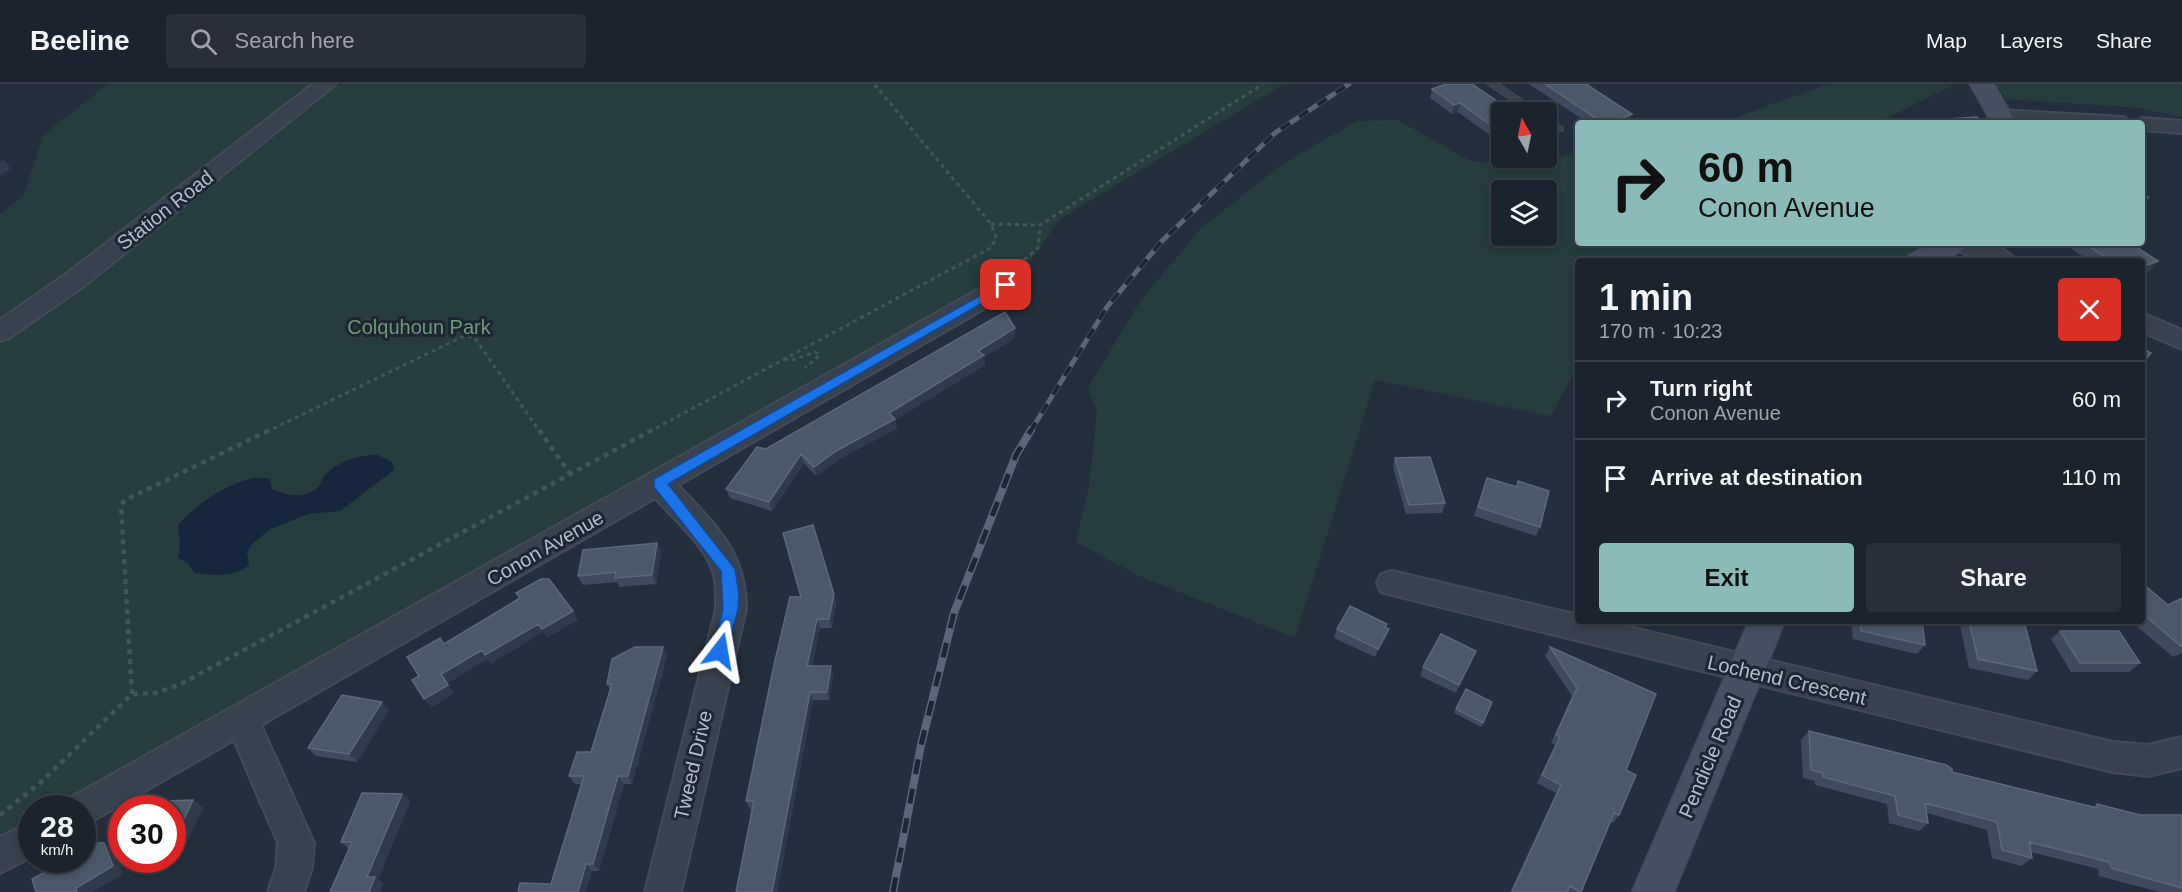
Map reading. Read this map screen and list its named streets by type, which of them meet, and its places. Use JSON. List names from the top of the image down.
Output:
{
  "streets": {
    "street": [
      "Station Road",
      "Conon Avenue",
      "Lochend Crescent",
      "Pendicle Road",
      "Tweed Drive"
    ]
  },
  "crossings": [
    ["Conon Avenue", "Tweed Drive"],
    ["Lochend Crescent", "Pendicle Road"]
  ],
  "parks": ["Colquhoun Park"],
  "north": "top",
  "page": {
    "header": "Beeline",
    "search": "Search here",
    "nav": ["Map", "Layers", "Share"],
    "turn": ["60 m", "Conon Avenue"],
    "heading": ["1 min", "170 m · 10:23"],
    "list": [
      {
        "name": "Turn right",
        "note": "Conon Avenue",
        "value": "60 m"
      },
      {
        "name": "Arrive at destination",
        "value": "110 m"
      }
    ],
    "buttons": ["Exit", "Share"],
    "speed": "28 km/h",
    "limit": "30"
  }
}
